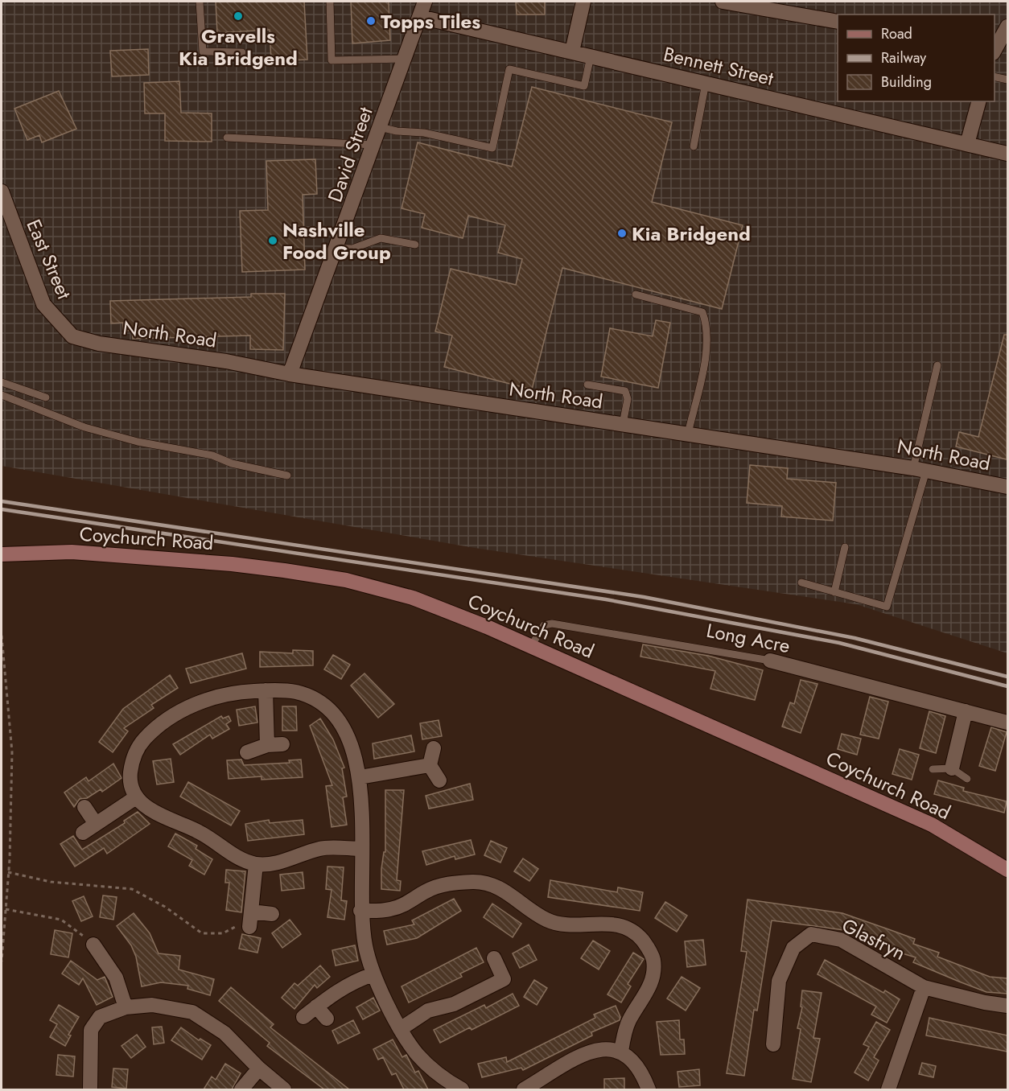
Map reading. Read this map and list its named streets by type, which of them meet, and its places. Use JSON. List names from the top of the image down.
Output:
{
  "streets": {
    "main road": ["Coychurch Road"],
    "street": [
      "Bennett Street",
      "David Street",
      "East Street",
      "North Road",
      "Long Acre",
      "Glasfryn"
    ]
  },
  "crossings": [
    ["Bennett Street", "David Street"],
    ["David Street", "North Road"],
    ["East Street", "North Road"],
    ["Coychurch Road", "Long Acre"]
  ],
  "places": [
    "Gravells Kia Bridgend",
    "Topps Tiles",
    "Kia Bridgend",
    "Nashville Food Group"
  ],
  "legend": ["Road", "Railway", "Building"]
}
